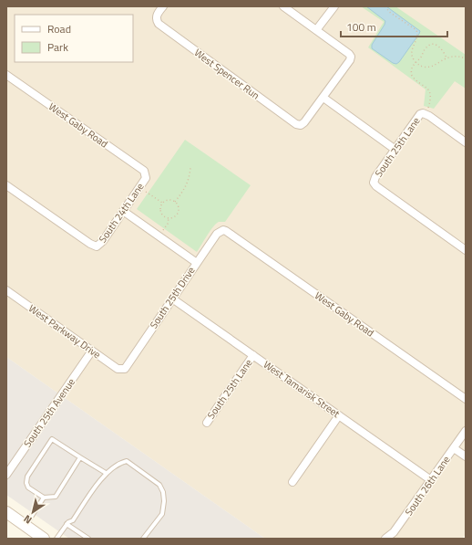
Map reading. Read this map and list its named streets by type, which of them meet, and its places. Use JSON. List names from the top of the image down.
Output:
{
  "streets": {
    "street": [
      "West Spencer Run",
      "West Gaby Road",
      "South 25th Lane",
      "South 24th Lane",
      "South 25th Drive",
      "West Parkway Drive",
      "West Tamarisk Street",
      "South 25th Avenue",
      "South 26th Lane"
    ]
  },
  "crossings": [
    ["West Gaby Road", "South 24th Lane"],
    ["West Gaby Road", "South 25th Drive"],
    ["South 25th Lane", "West Tamarisk Street"],
    ["South 25th Drive", "West Parkway Drive"],
    ["South 25th Drive", "West Tamarisk Street"],
    ["West Parkway Drive", "South 25th Avenue"],
    ["West Tamarisk Street", "South 26th Lane"]
  ],
  "legend": ["Road", "Park"],
  "scale_bar": "100 m",
  "north": "bottom left"
}
